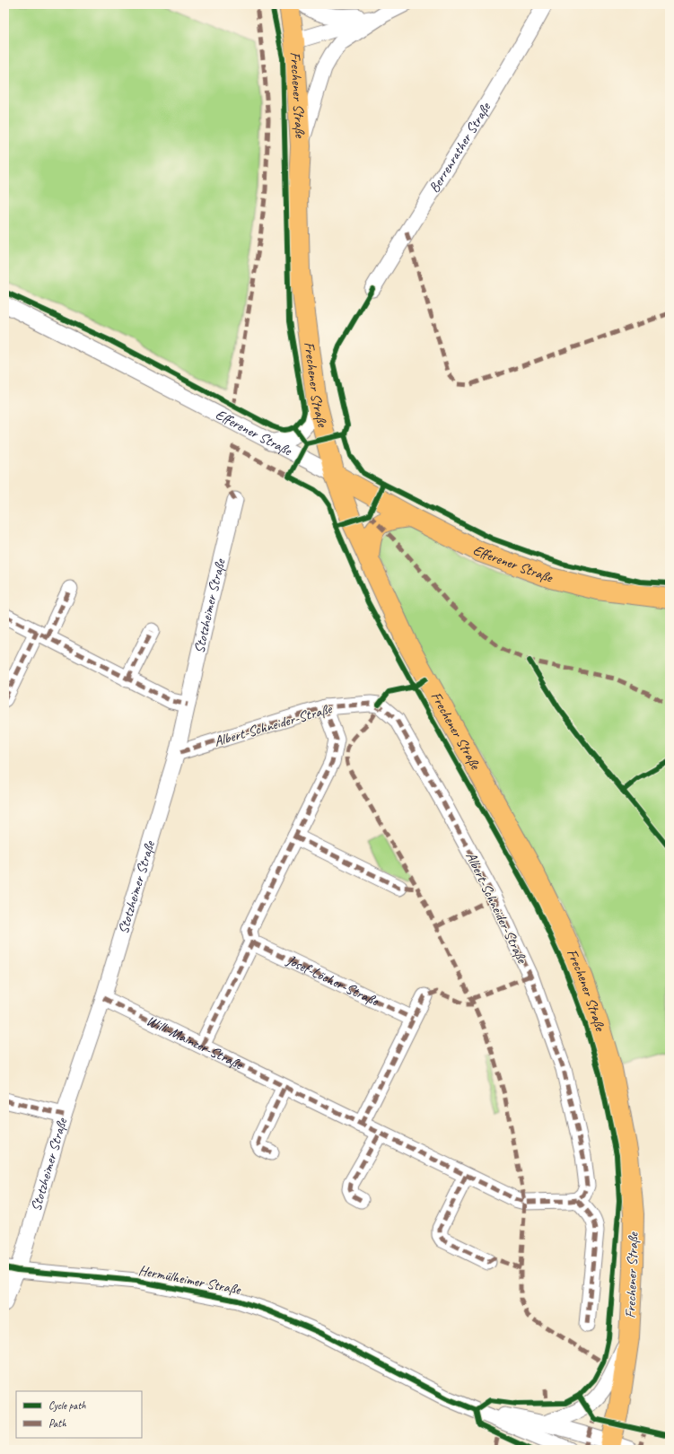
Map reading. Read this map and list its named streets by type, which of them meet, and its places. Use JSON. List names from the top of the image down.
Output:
{
  "streets": {
    "main road": ["Frechener Straße", "Efferener Straße"],
    "street": [
      "Berrenrather Straße",
      "Stotzheimer Straße",
      "Albert-Schneider-Straße",
      "Josef-Löcher-Straße",
      "Willi-Mainzer-Straße",
      "Hermülheimer Straße"
    ]
  },
  "crossings": [
    ["Frechener Straße", "Efferener Straße"],
    ["Frechener Straße", "Hermülheimer Straße"],
    ["Stotzheimer Straße", "Albert-Schneider-Straße"],
    ["Stotzheimer Straße", "Willi-Mainzer-Straße"],
    ["Stotzheimer Straße", "Hermülheimer Straße"],
    ["Albert-Schneider-Straße", "Willi-Mainzer-Straße"]
  ],
  "legend": ["Cycle path", "Path"]
}
